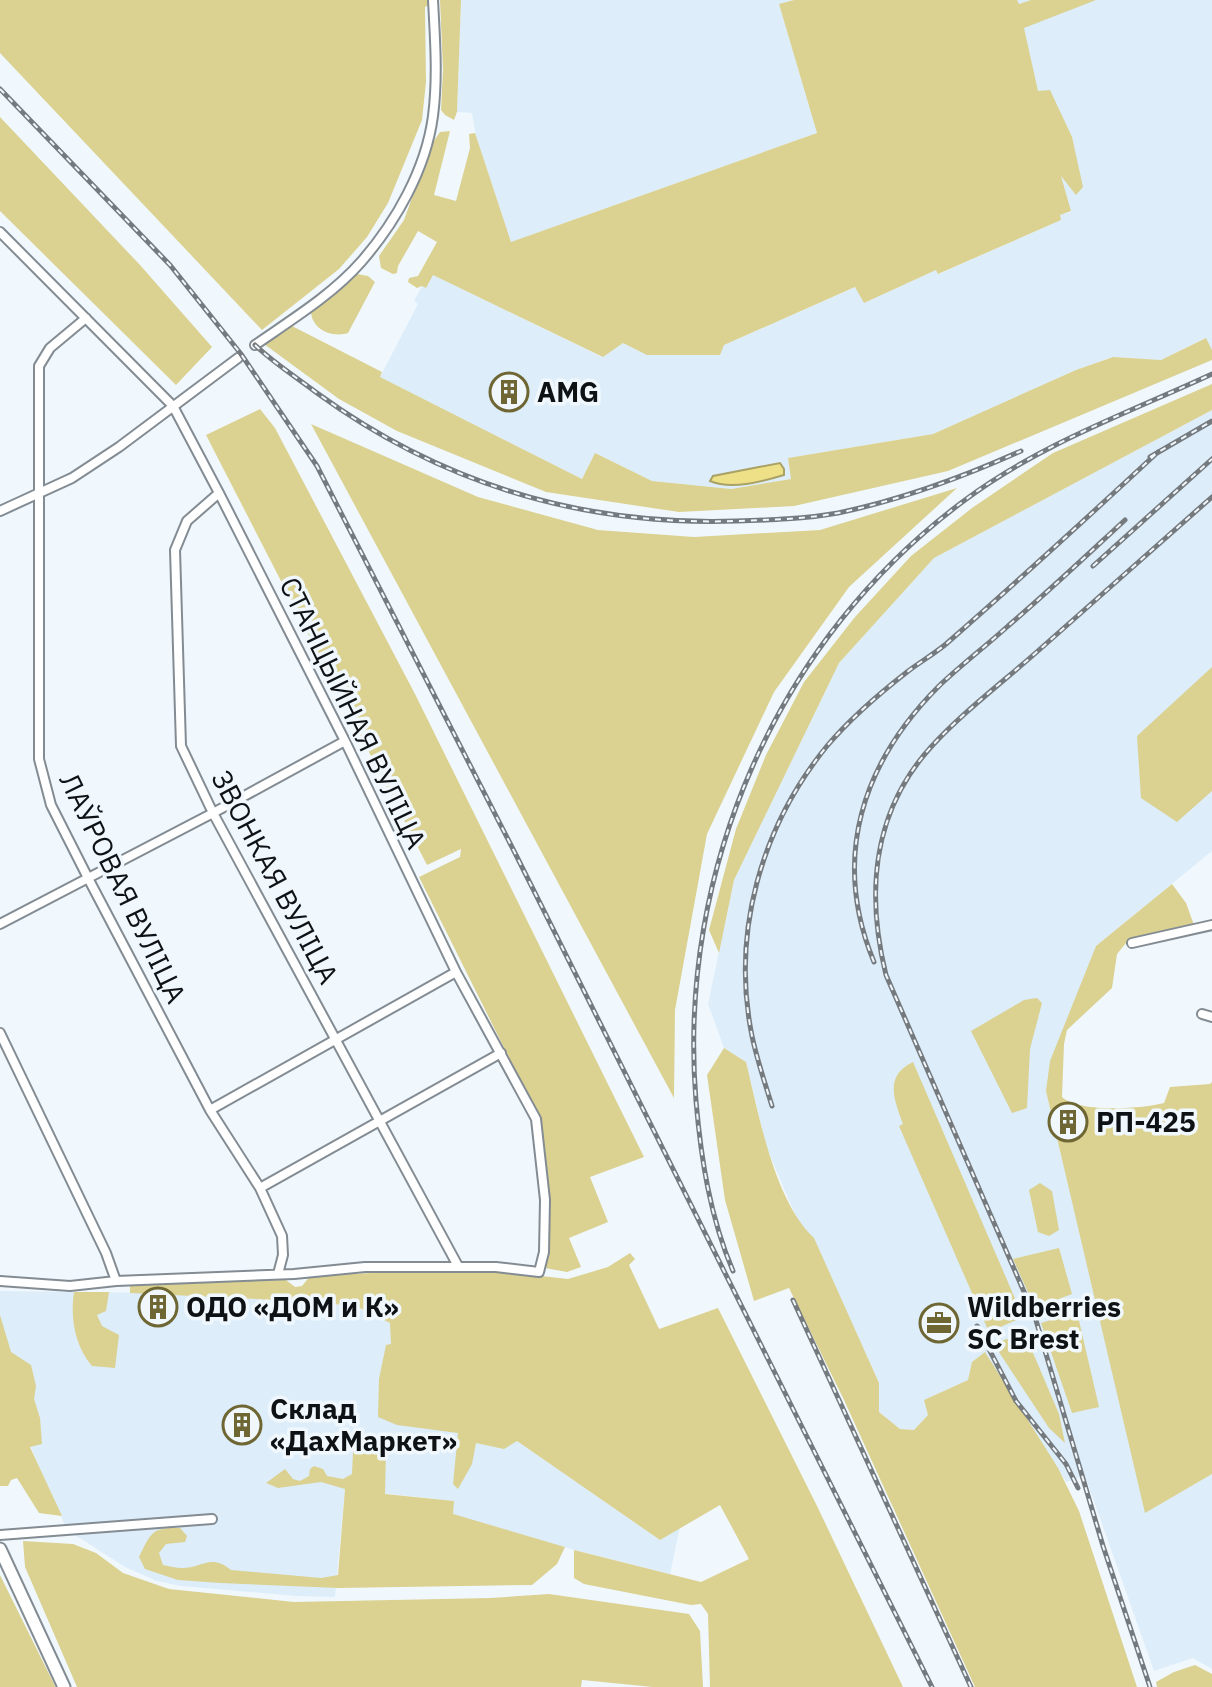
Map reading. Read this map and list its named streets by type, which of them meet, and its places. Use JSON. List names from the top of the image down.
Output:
{
  "streets": {
    "street": ["СТАНЦЫЙНАЯ ВУЛІЦА", "ЗВОНКАЯ ВУЛІЦА", "ЛАЎРОВАЯ ВУЛІЦА"]
  },
  "crossings": [
    ["СТАНЦЫЙНАЯ ВУЛІЦА", "ЗВОНКАЯ ВУЛІЦА"],
    ["СТАНЦЫЙНАЯ ВУЛІЦА", "ЛАЎРОВАЯ ВУЛІЦА"]
  ],
  "places": {
    "building": [
      "AMG",
      "РП-425",
      "ОДО «ДОМ и К»",
      "Склад «ДахМаркет»"
    ],
    "office": ["Wildberries SC Brest"]
  }
}
